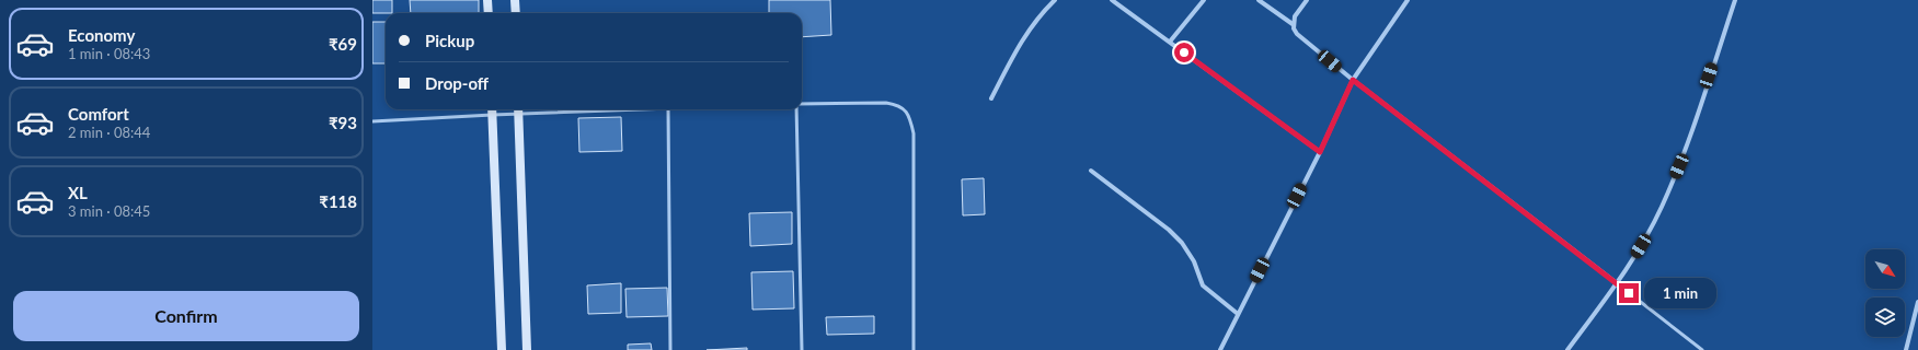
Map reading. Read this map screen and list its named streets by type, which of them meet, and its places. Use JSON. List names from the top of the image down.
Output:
{
  "north": "bottom right",
  "page": {
    "list": [
      {
        "name": "Economy",
        "note": "1 min · 08:43",
        "value": "₹69"
      },
      {
        "name": "Comfort",
        "note": "2 min · 08:44",
        "value": "₹93"
      },
      {
        "name": "XL",
        "note": "3 min · 08:45",
        "value": "₹118"
      }
    ],
    "banner": ["Pickup", "Drop-off"],
    "bubble": "1 min",
    "buttons": "Confirm"
  }
}
